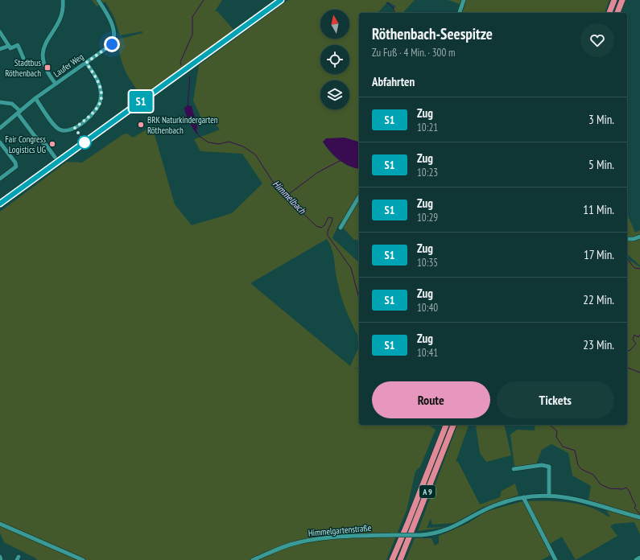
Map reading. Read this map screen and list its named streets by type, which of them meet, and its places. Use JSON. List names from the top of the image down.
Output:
{
  "streets": {
    "highway": ["A 9"],
    "street": ["Laufer Weg", "Himmelgartenstraße"]
  },
  "water": ["Himmelbach"],
  "places": {
    "transit": ["Stadtbus Röthenbach"],
    "other": ["BRK Naturkindergarten Röthenbach", "Fair Congress Logistics UG"]
  },
  "north": "top",
  "page": {
    "on_map": "S1",
    "heading": [
      ["Röthenbach-Seespitze", "Zu Fuß · 4 Min. · 300 m"],
      "Abfahrten"
    ],
    "list": [
      {
        "mark": "S1",
        "name": "Zug",
        "note": "10:21",
        "value": "3 Min."
      },
      {
        "mark": "S1",
        "name": "Zug",
        "note": "10:23",
        "value": "5 Min."
      },
      {
        "mark": "S1",
        "name": "Zug",
        "note": "10:29",
        "value": "11 Min."
      },
      {
        "mark": "S1",
        "name": "Zug",
        "note": "10:35",
        "value": "17 Min."
      },
      {
        "mark": "S1",
        "name": "Zug",
        "note": "10:40",
        "value": "22 Min."
      },
      {
        "mark": "S1",
        "name": "Zug",
        "note": "10:41",
        "value": "23 Min."
      }
    ],
    "buttons": ["Route", "Tickets"]
  }
}
